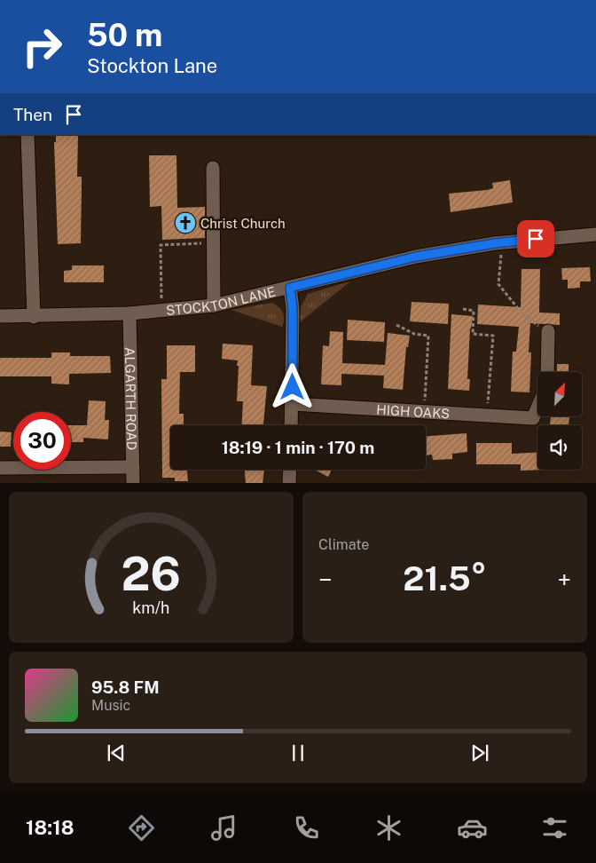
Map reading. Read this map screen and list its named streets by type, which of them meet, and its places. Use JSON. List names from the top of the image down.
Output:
{
  "streets": {
    "street": ["STOCKTON LANE", "ALGARTH ROAD", "HIGH OAKS"]
  },
  "crossings": [
    ["STOCKTON LANE", "ALGARTH ROAD"]
  ],
  "places": {
    "church": ["Christ Church"]
  },
  "north": "top right",
  "page": {
    "turn": ["50 m", "Stockton Lane"],
    "then": "Then",
    "limit": "30",
    "trip": "18:19 · 1 min · 170 m",
    "tile": "Climate",
    "heat": ["−", "21.5°", "+"],
    "song": ["95.8 FM", "Music"],
    "tabs": "18:18",
    "gauge": ["26", "km/h"]
  }
}
